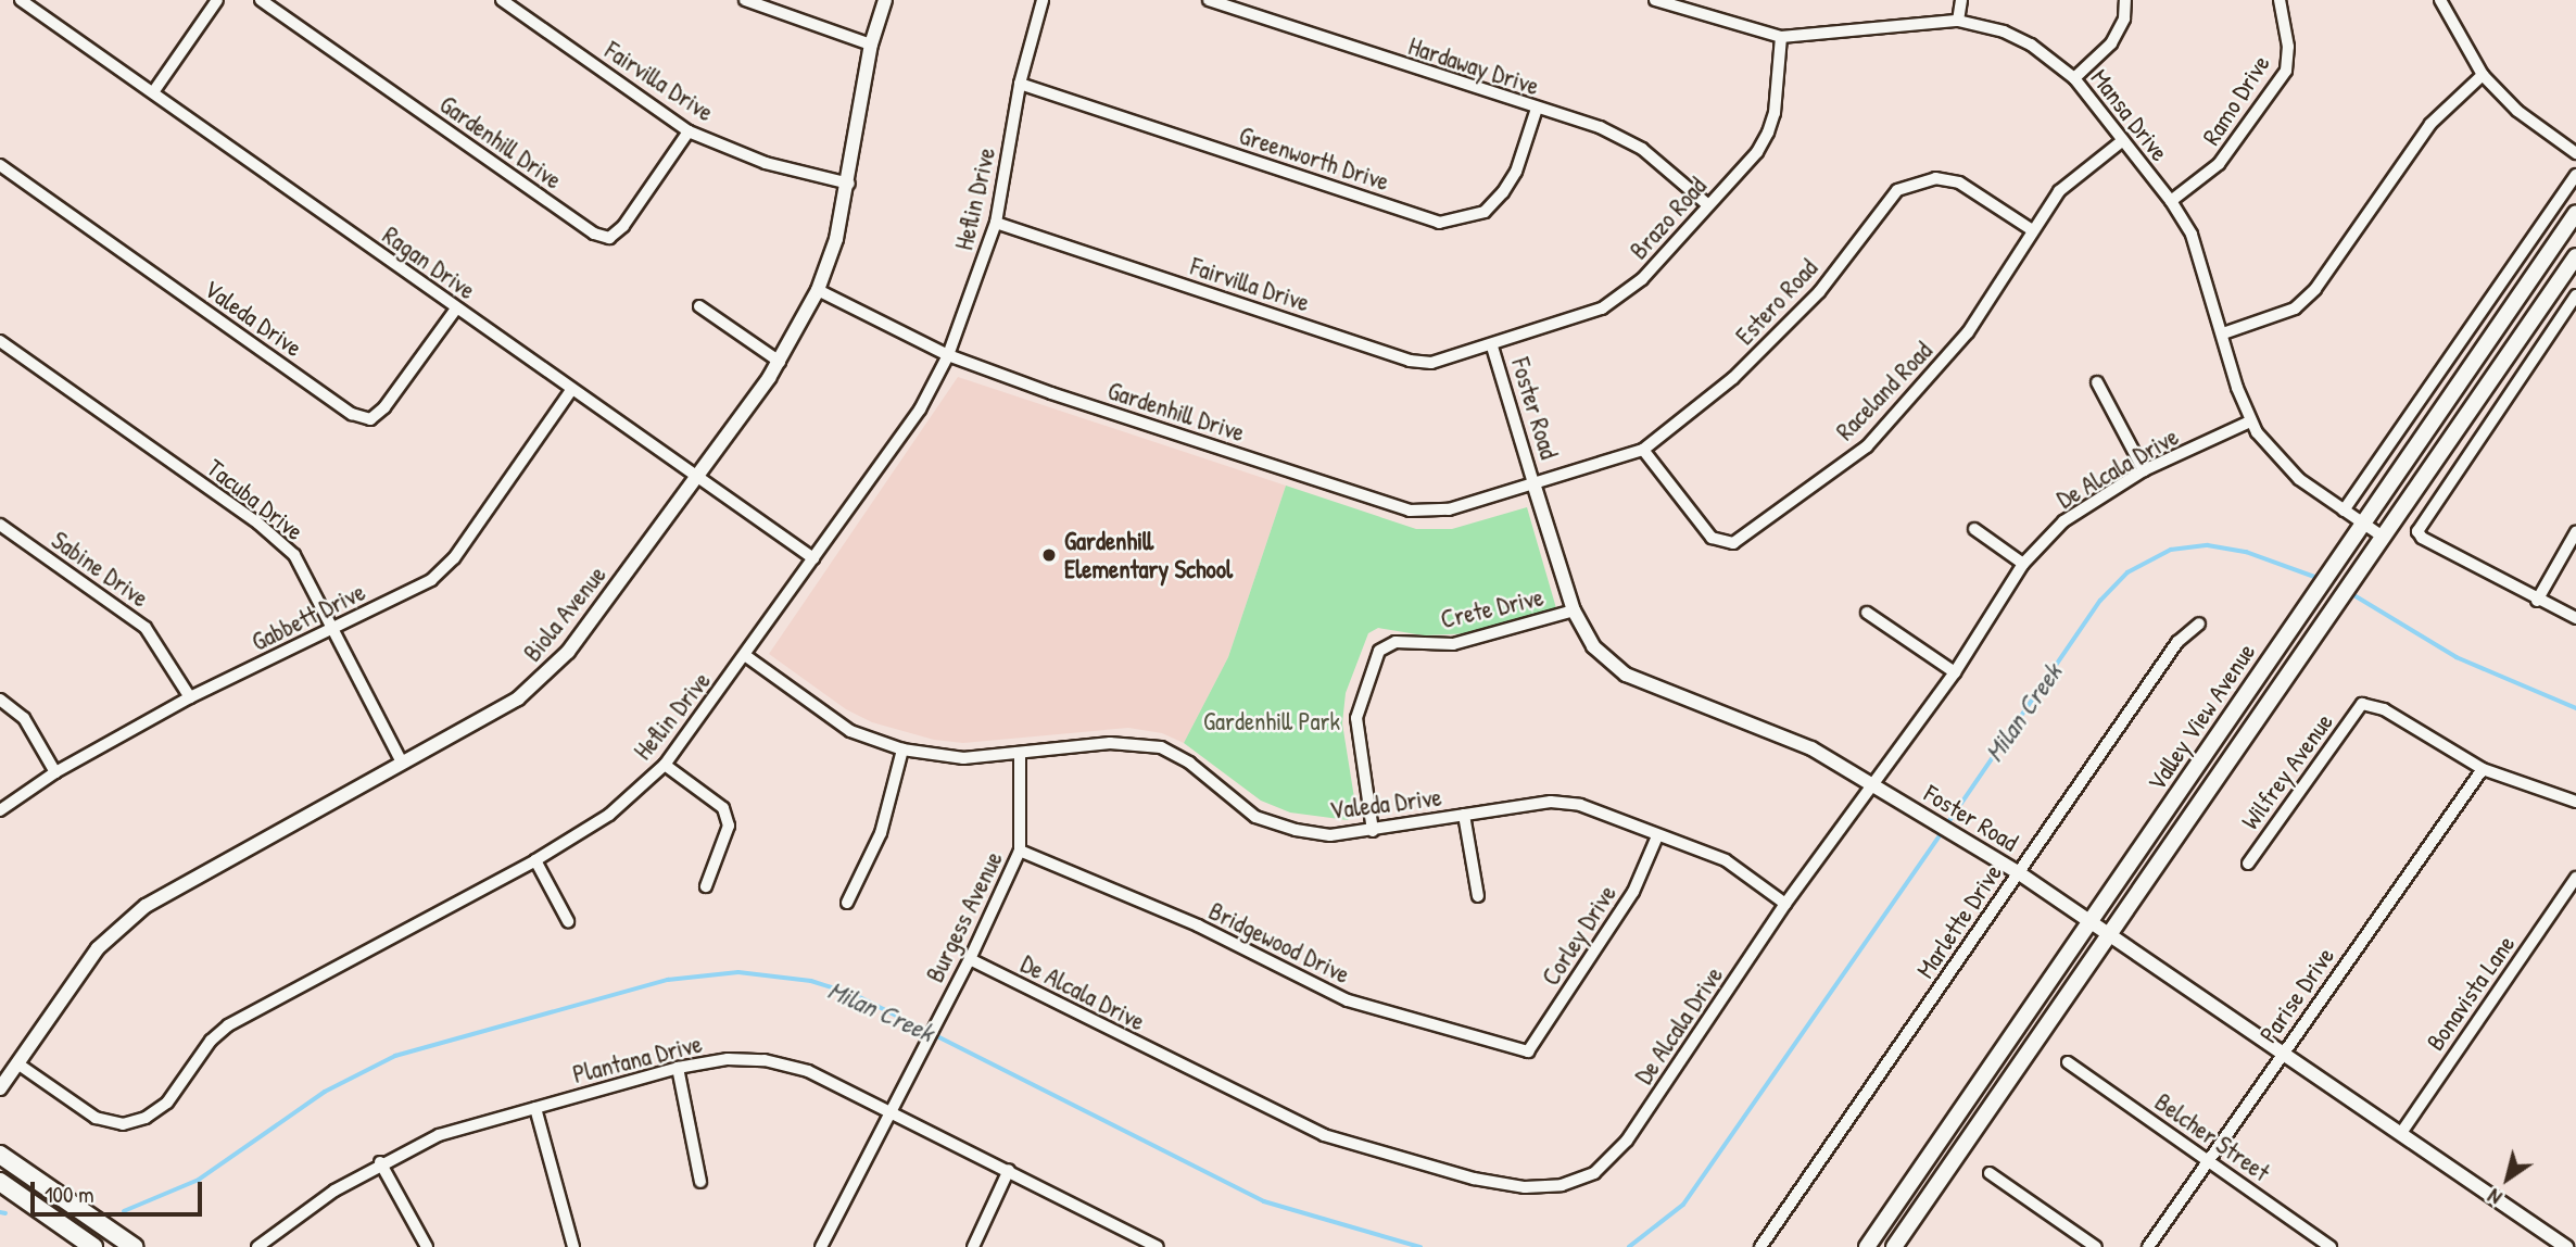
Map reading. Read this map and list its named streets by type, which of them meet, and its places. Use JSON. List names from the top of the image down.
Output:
{
  "streets": {
    "main road": ["Valley View Avenue"],
    "street": [
      "Hardaway Drive",
      "Fairvilla Drive",
      "Ramo Drive",
      "Mansa Drive",
      "Gardenhill Drive",
      "Greenworth Drive",
      "Heflin Drive",
      "Brazo Road",
      "Ragan Drive",
      "Estero Road",
      "Valeda Drive",
      "Raceland Road",
      "Foster Road",
      "De Alcala Drive",
      "Tacuba Drive",
      "Sabine Drive",
      "Crete Drive",
      "Biola Avenue",
      "Gabbett Drive",
      "Wilfrey Avenue",
      "Burgess Avenue",
      "Marlette Drive",
      "Corley Drive",
      "Bridgewood Drive",
      "Bonavista Lane",
      "Parise Drive",
      "Plantana Drive",
      "Belcher Street"
    ]
  },
  "crossings": [
    ["Hardaway Drive", "Greenworth Drive"],
    ["Hardaway Drive", "Brazo Road"],
    ["Fairvilla Drive", "Gardenhill Drive"],
    ["Fairvilla Drive", "Heflin Drive"],
    ["Fairvilla Drive", "Brazo Road"],
    ["Fairvilla Drive", "Foster Road"],
    ["Fairvilla Drive", "Biola Avenue"],
    ["Ramo Drive", "Mansa Drive"],
    ["Mansa Drive", "Brazo Road"],
    ["Mansa Drive", "Raceland Road"],
    ["Mansa Drive", "De Alcala Drive"],
    ["Mansa Drive", "Valley View Avenue"],
    ["Gardenhill Drive", "Heflin Drive"],
    ["Gardenhill Drive", "Estero Road"],
    ["Gardenhill Drive", "Foster Road"],
    ["Gardenhill Drive", "Biola Avenue"],
    ["Greenworth Drive", "Heflin Drive"],
    ["Heflin Drive", "Ragan Drive"],
    ["Heflin Drive", "Valeda Drive"],
    ["Heflin Drive", "Biola Avenue"],
    ["Brazo Road", "Foster Road"],
    ["Ragan Drive", "Valeda Drive"],
    ["Ragan Drive", "Biola Avenue"],
    ["Ragan Drive", "Gabbett Drive"],
    ["Estero Road", "Raceland Road"],
    ["Estero Road", "Foster Road"],
    ["Valeda Drive", "De Alcala Drive"],
    ["Valeda Drive", "Crete Drive"],
    ["Valeda Drive", "Burgess Avenue"],
    ["Valeda Drive", "Corley Drive"],
    ["Foster Road", "De Alcala Drive"],
    ["Foster Road", "Crete Drive"],
    ["Foster Road", "Valley View Avenue"],
    ["Foster Road", "Marlette Drive"],
    ["Foster Road", "Bonavista Lane"],
    ["Foster Road", "Parise Drive"],
    ["De Alcala Drive", "Burgess Avenue"],
    ["Tacuba Drive", "Biola Avenue"],
    ["Tacuba Drive", "Gabbett Drive"],
    ["Sabine Drive", "Gabbett Drive"],
    ["Wilfrey Avenue", "Parise Drive"],
    ["Burgess Avenue", "Bridgewood Drive"],
    ["Burgess Avenue", "Plantana Drive"],
    ["Corley Drive", "Bridgewood Drive"],
    ["Parise Drive", "Belcher Street"]
  ],
  "water": ["Milan Creek"],
  "parks": ["Gardenhill Park"],
  "places": ["Gardenhill Elementary School"],
  "scale_bar": "100 m",
  "north": "bottom left"
}
